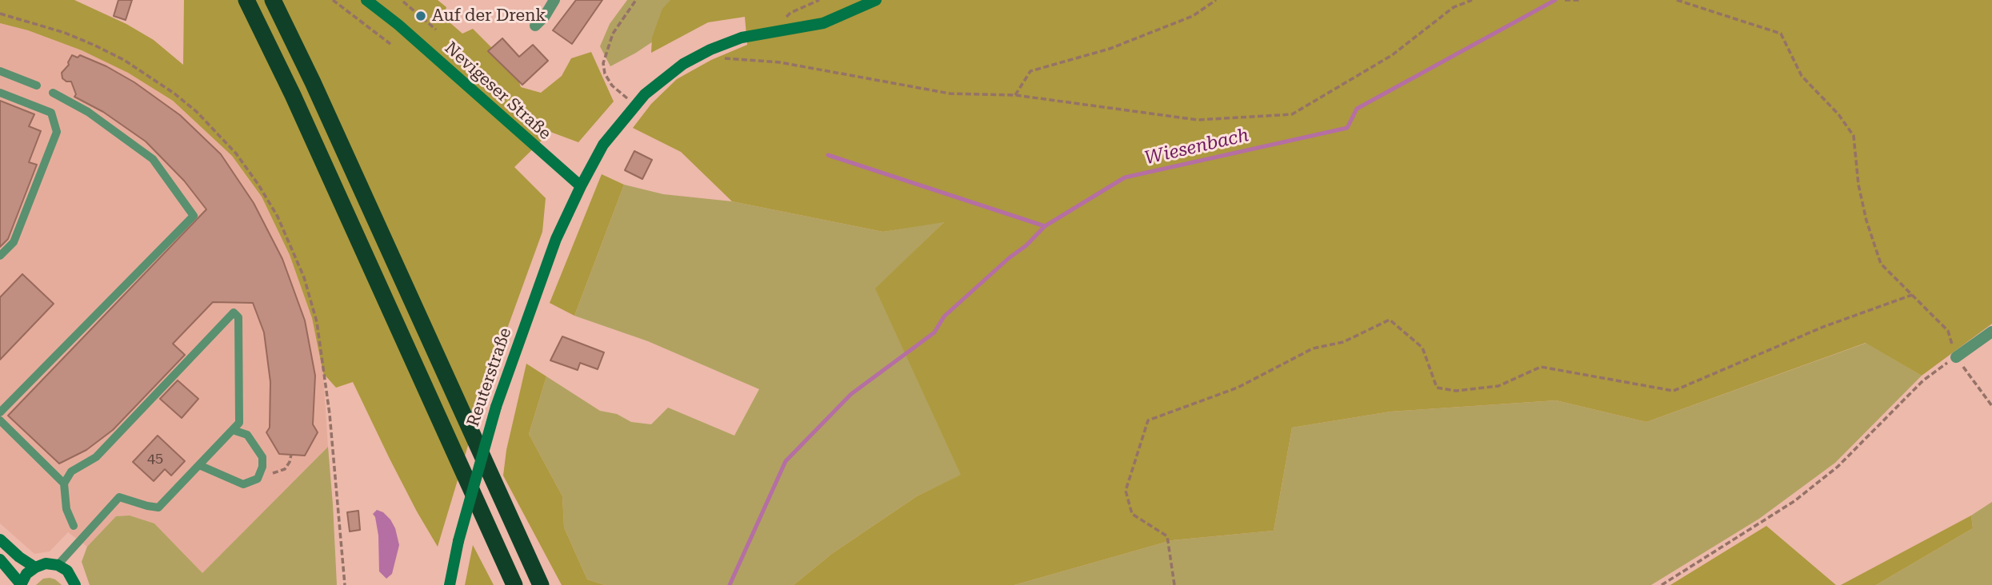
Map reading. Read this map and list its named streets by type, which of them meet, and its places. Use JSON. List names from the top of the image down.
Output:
{
  "streets": {
    "main road": ["Nevigeser Straße", "Reuterstraße"]
  },
  "crossings": [
    ["Nevigeser Straße", "Reuterstraße"]
  ],
  "water": ["Wiesenbach"],
  "places": ["Auf der Drenk"],
  "house_numbers": ["45"]
}
